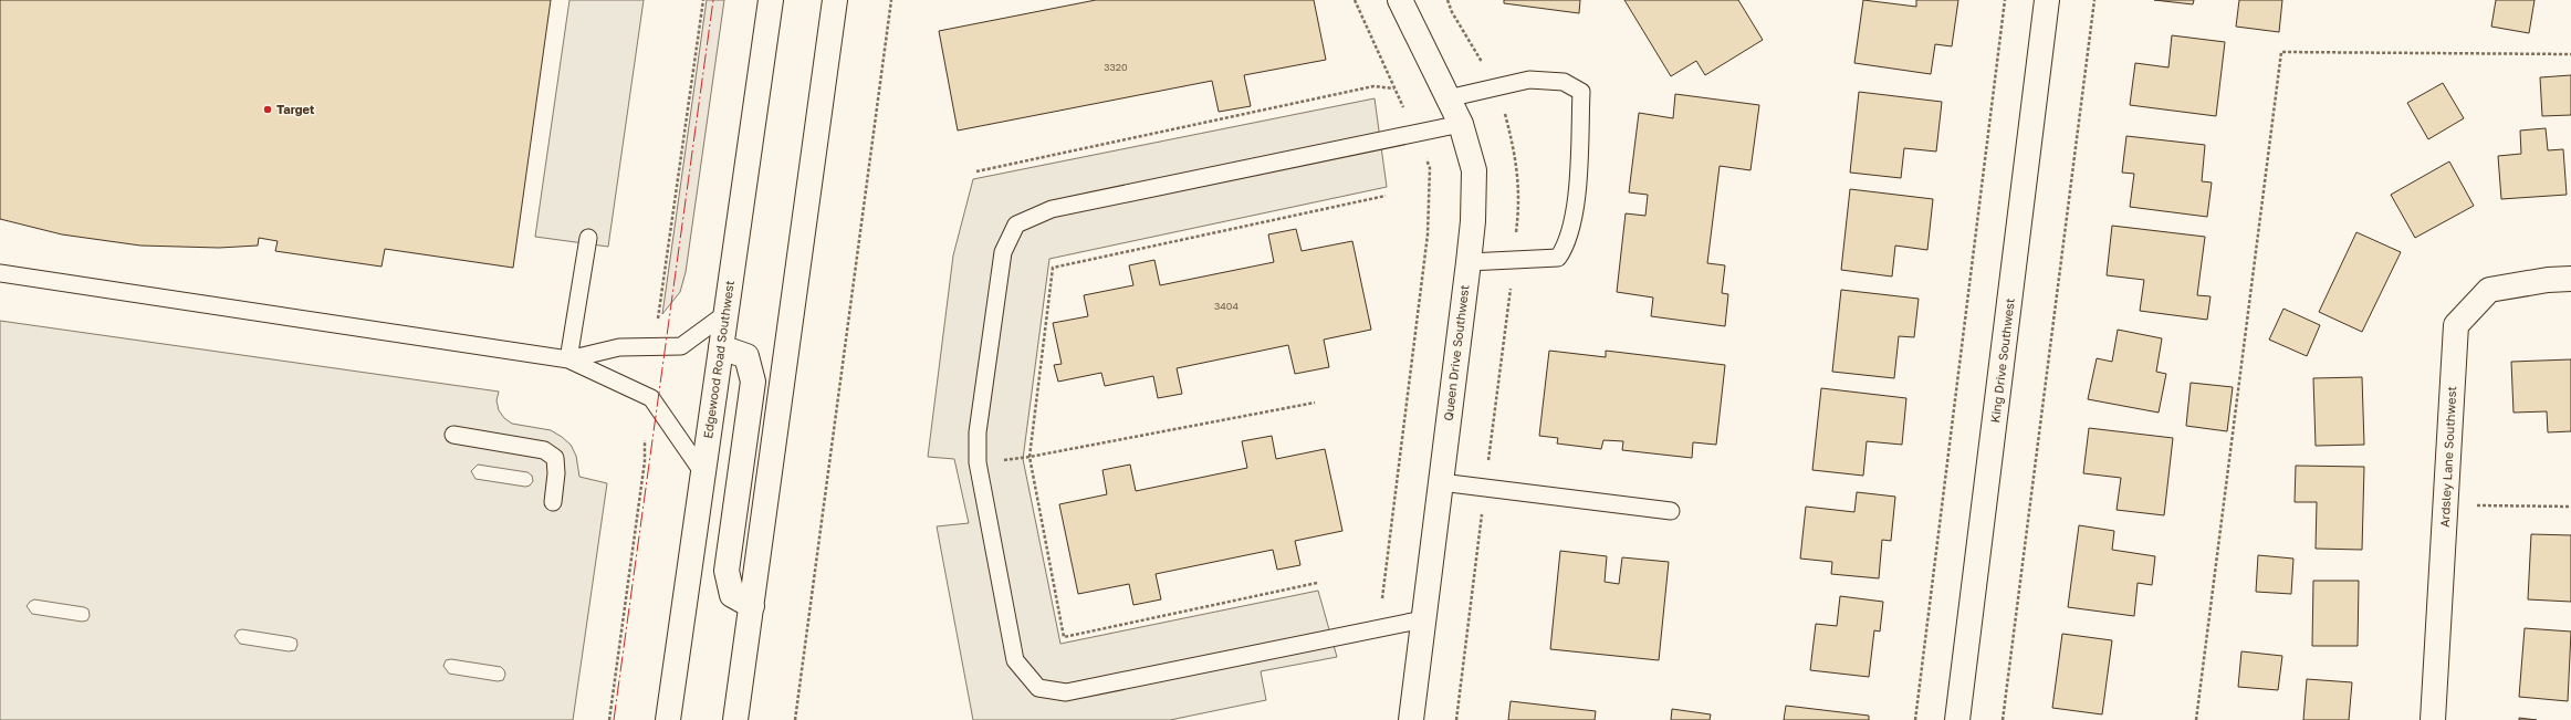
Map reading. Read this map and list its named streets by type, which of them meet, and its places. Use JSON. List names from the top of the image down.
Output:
{
  "streets": {
    "street": [
      "Queen Drive Southwest",
      "Edgewood Road Southwest",
      "King Drive Southwest",
      "Ardsley Lane Southwest"
    ]
  },
  "places": ["Target"],
  "house_numbers": ["3320", "3404"]
}
